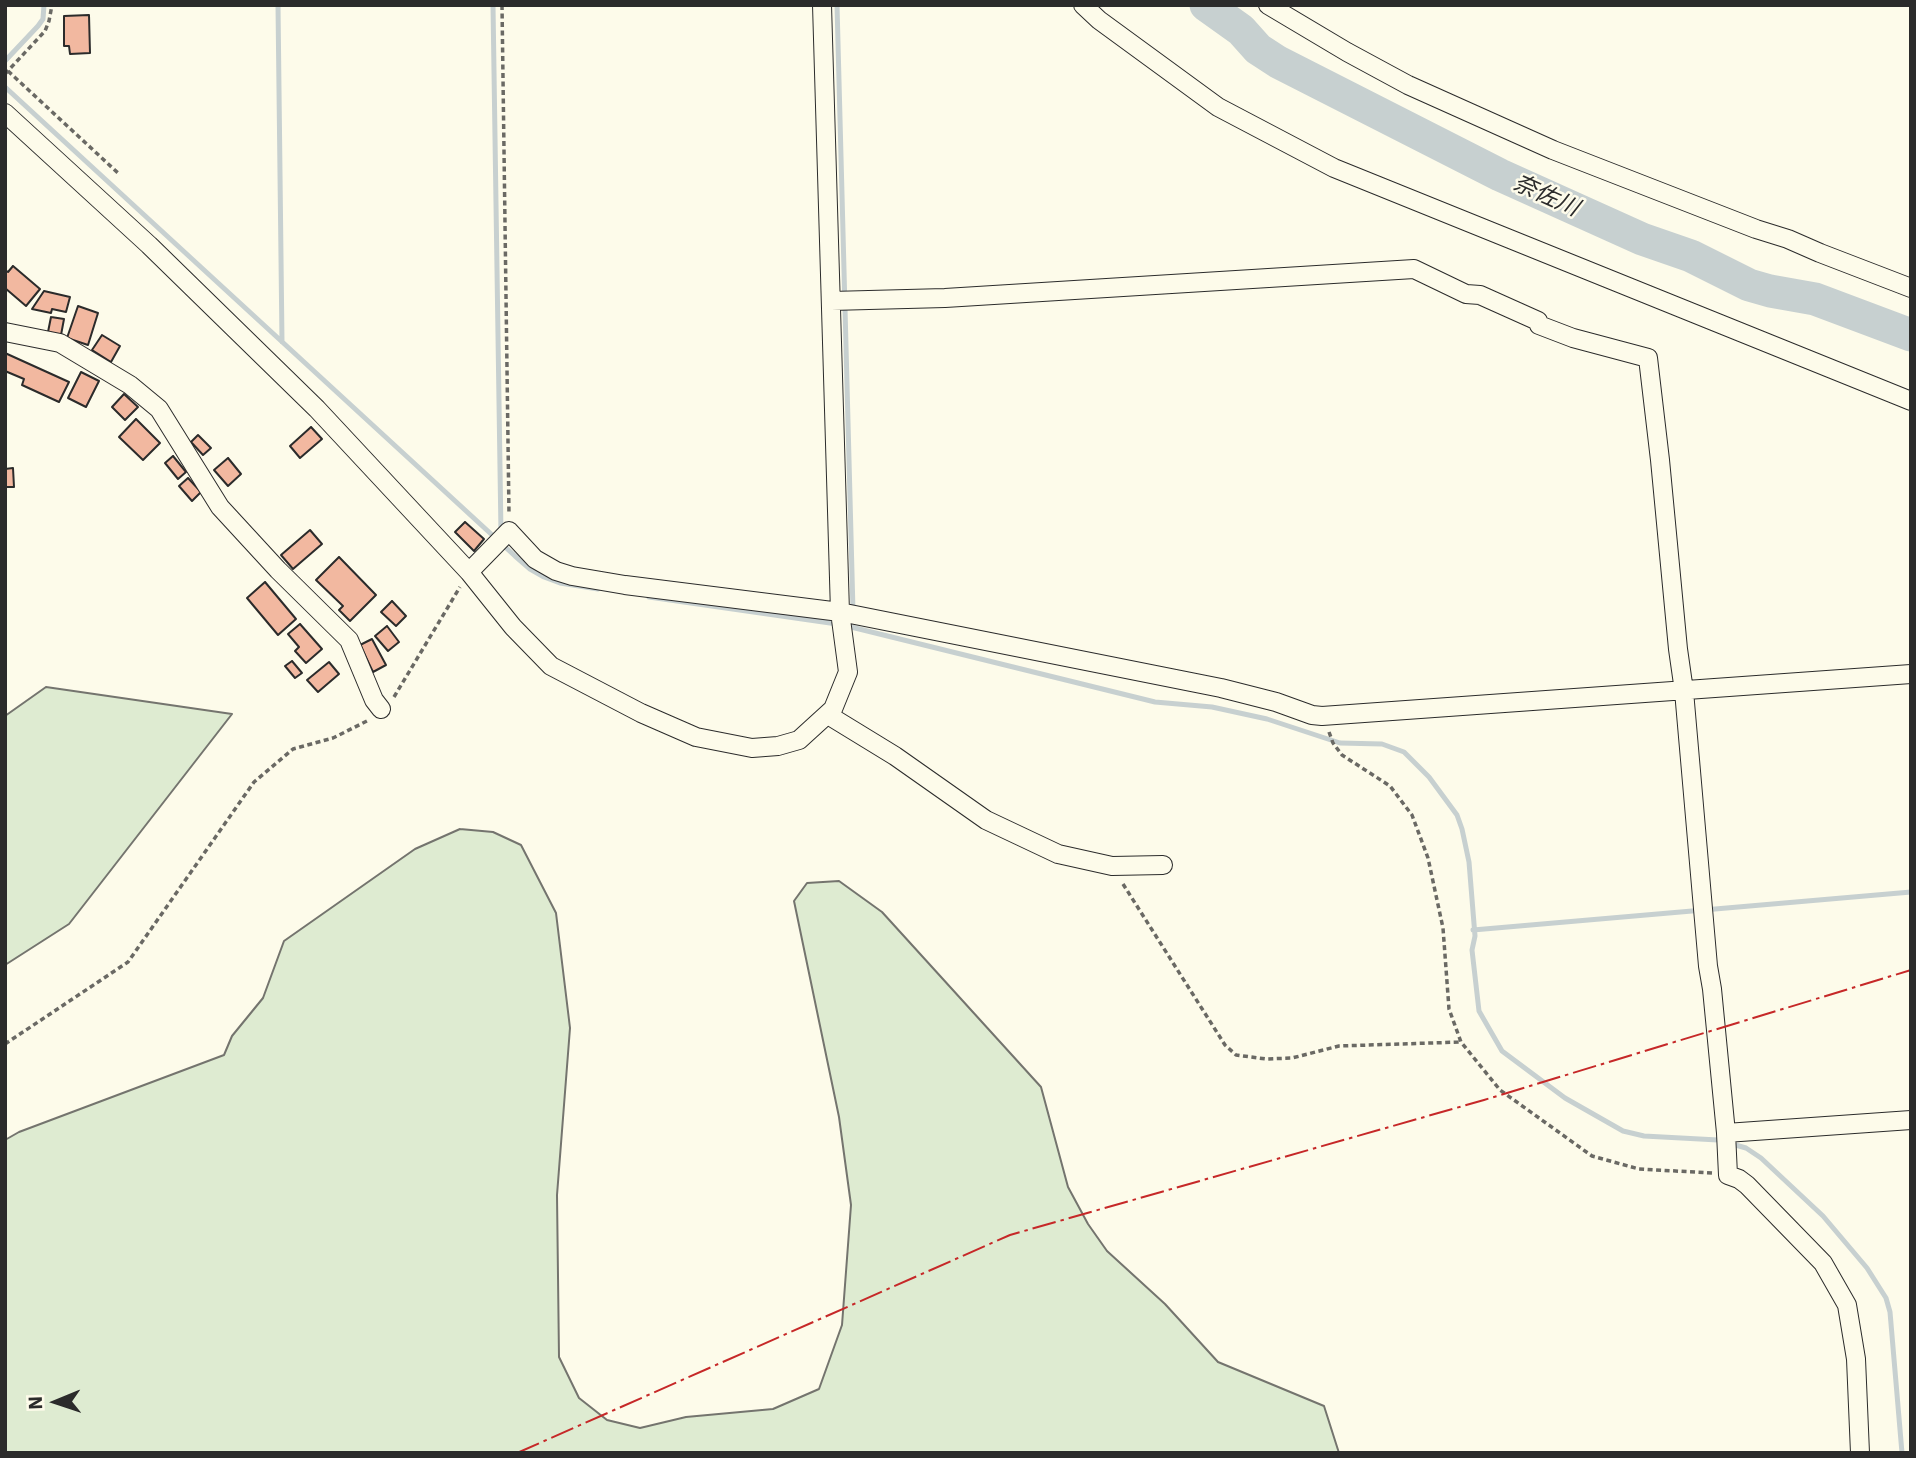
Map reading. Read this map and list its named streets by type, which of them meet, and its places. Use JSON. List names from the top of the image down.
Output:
{
  "water": ["奈佐川"],
  "north": "left"
}
